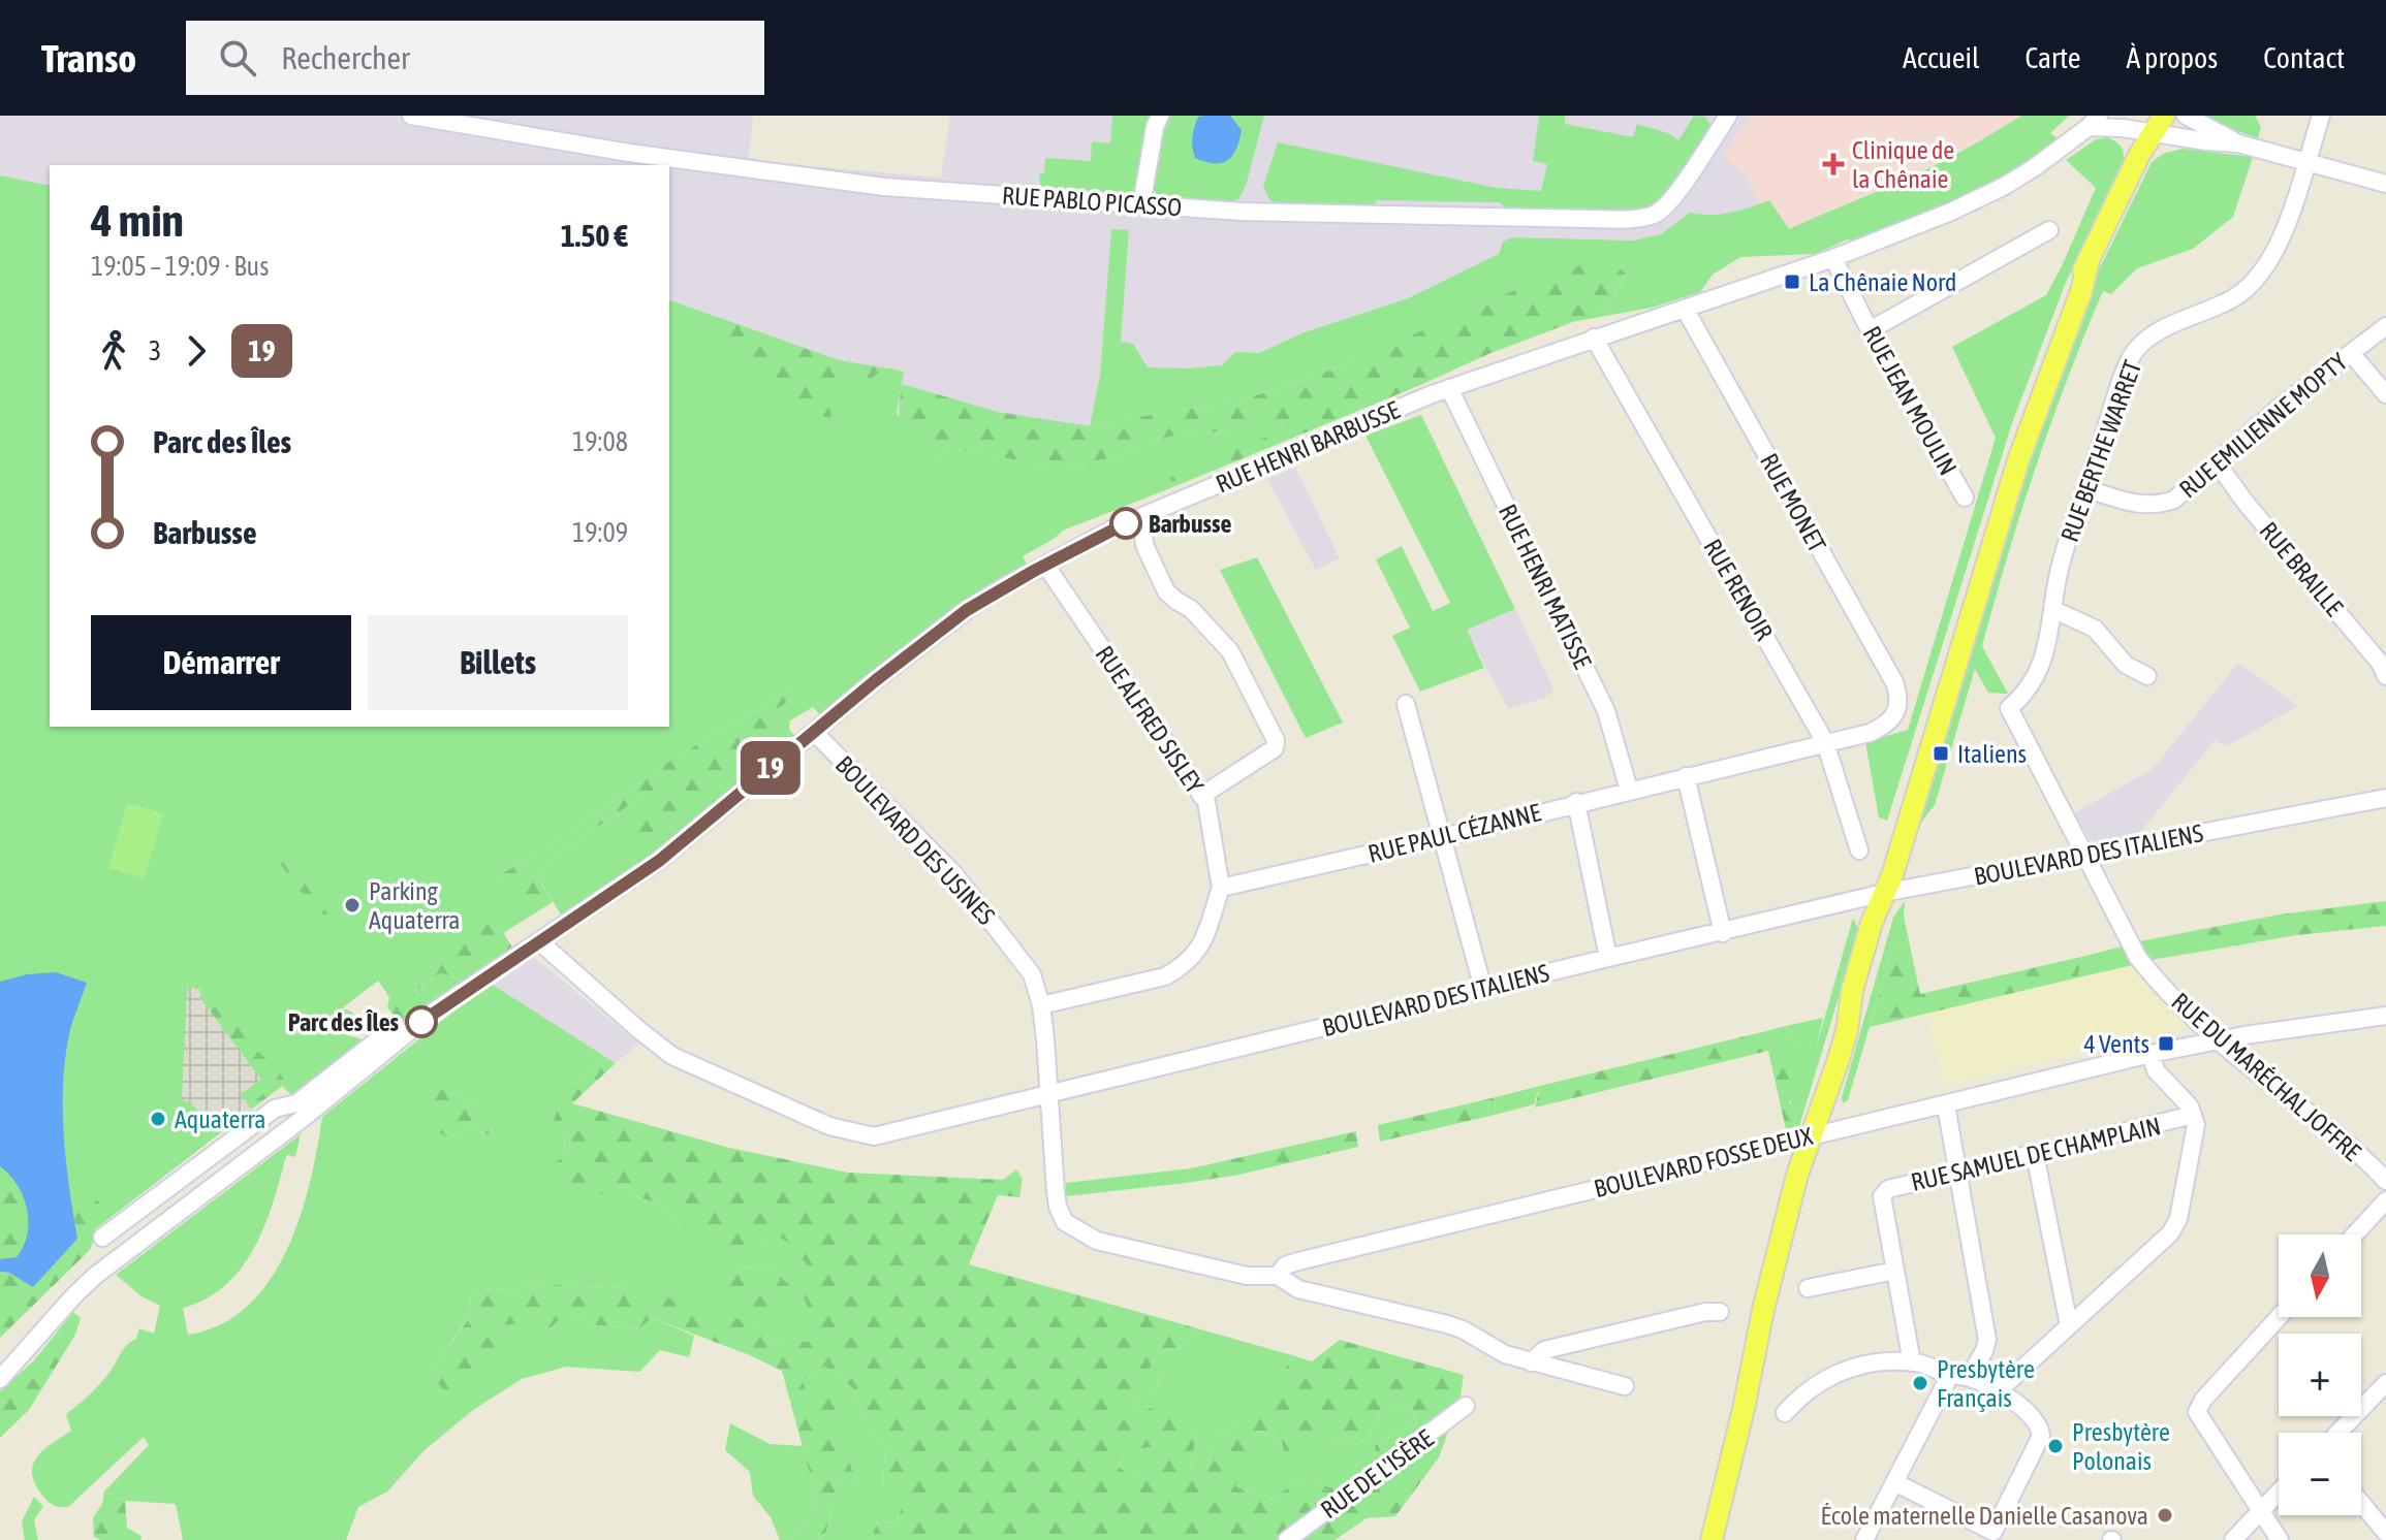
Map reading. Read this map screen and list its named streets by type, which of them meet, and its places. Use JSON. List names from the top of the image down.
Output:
{
  "streets": {
    "street": [
      "RUE PABLO PICASSO",
      "RUE JEAN MOULIN",
      "RUE EMILIENNE MOPTY",
      "RUE HENRI BARBUSSE",
      "RUE BERTHE WARRET",
      "RUE MONET",
      "RUE BRAILLE",
      "RUE HENRI MATISSE",
      "RUE RENOIR",
      "RUE ALFRED SISLEY",
      "RUE PAUL CÉZANNE",
      "BOULEVARD DES USINES",
      "BOULEVARD DES ITALIENS",
      "RUE DU MARÉCHAL JOFFRE",
      "RUE SAMUEL DE CHAMPLAIN",
      "BOULEVARD FOSSE DEUX",
      "RUE DE L'ISÈRE"
    ]
  },
  "crossings": [
    ["RUE JEAN MOULIN", "RUE HENRI BARBUSSE"],
    ["RUE EMILIENNE MOPTY", "RUE BERTHE WARRET"],
    ["RUE EMILIENNE MOPTY", "RUE BRAILLE"],
    ["RUE HENRI BARBUSSE", "RUE MONET"],
    ["RUE HENRI BARBUSSE", "RUE HENRI MATISSE"],
    ["RUE HENRI BARBUSSE", "RUE RENOIR"],
    ["RUE HENRI BARBUSSE", "RUE ALFRED SISLEY"],
    ["RUE HENRI BARBUSSE", "BOULEVARD DES USINES"],
    ["RUE HENRI BARBUSSE", "BOULEVARD DES ITALIENS"],
    ["RUE BERTHE WARRET", "RUE DU MARÉCHAL JOFFRE"],
    ["RUE MONET", "RUE PAUL CÉZANNE"],
    ["RUE HENRI MATISSE", "RUE PAUL CÉZANNE"],
    ["RUE RENOIR", "RUE PAUL CÉZANNE"],
    ["RUE ALFRED SISLEY", "RUE PAUL CÉZANNE"],
    ["BOULEVARD DES USINES", "BOULEVARD DES ITALIENS"],
    ["BOULEVARD DES USINES", "BOULEVARD FOSSE DEUX"],
    ["BOULEVARD DES ITALIENS", "RUE DU MARÉCHAL JOFFRE"],
    ["RUE DU MARÉCHAL JOFFRE", "BOULEVARD FOSSE DEUX"]
  ],
  "places": {
    "health": ["Clinique de la Chênaie"],
    "transit": ["La Chênaie Nord", "Italiens", "4 Vents"],
    "other": [
      "Barbusse",
      "Parking Aquaterra",
      "Parc des Îles",
      "Aquaterra",
      "Presbytère Français",
      "Presbytère Polonais",
      "École maternelle Danielle Casanova"
    ]
  },
  "lines": ["bus line 19"],
  "north": "bottom",
  "page": {
    "header": "Transo",
    "search": "Rechercher",
    "nav": [
      "Accueil",
      "Carte",
      "À propos",
      "Contact"
    ],
    "on_map": "19",
    "heading": ["4 min", "19:05 – 19:09 · Bus", "1.50 €"],
    "legs": ["3", "19"],
    "list": [
      {
        "name": "Parc des Îles",
        "value": "19:08"
      },
      {
        "name": "Barbusse",
        "value": "19:09"
      }
    ],
    "buttons": ["Démarrer", "Billets"],
    "map_buttons": ["+", "−"]
  }
}
